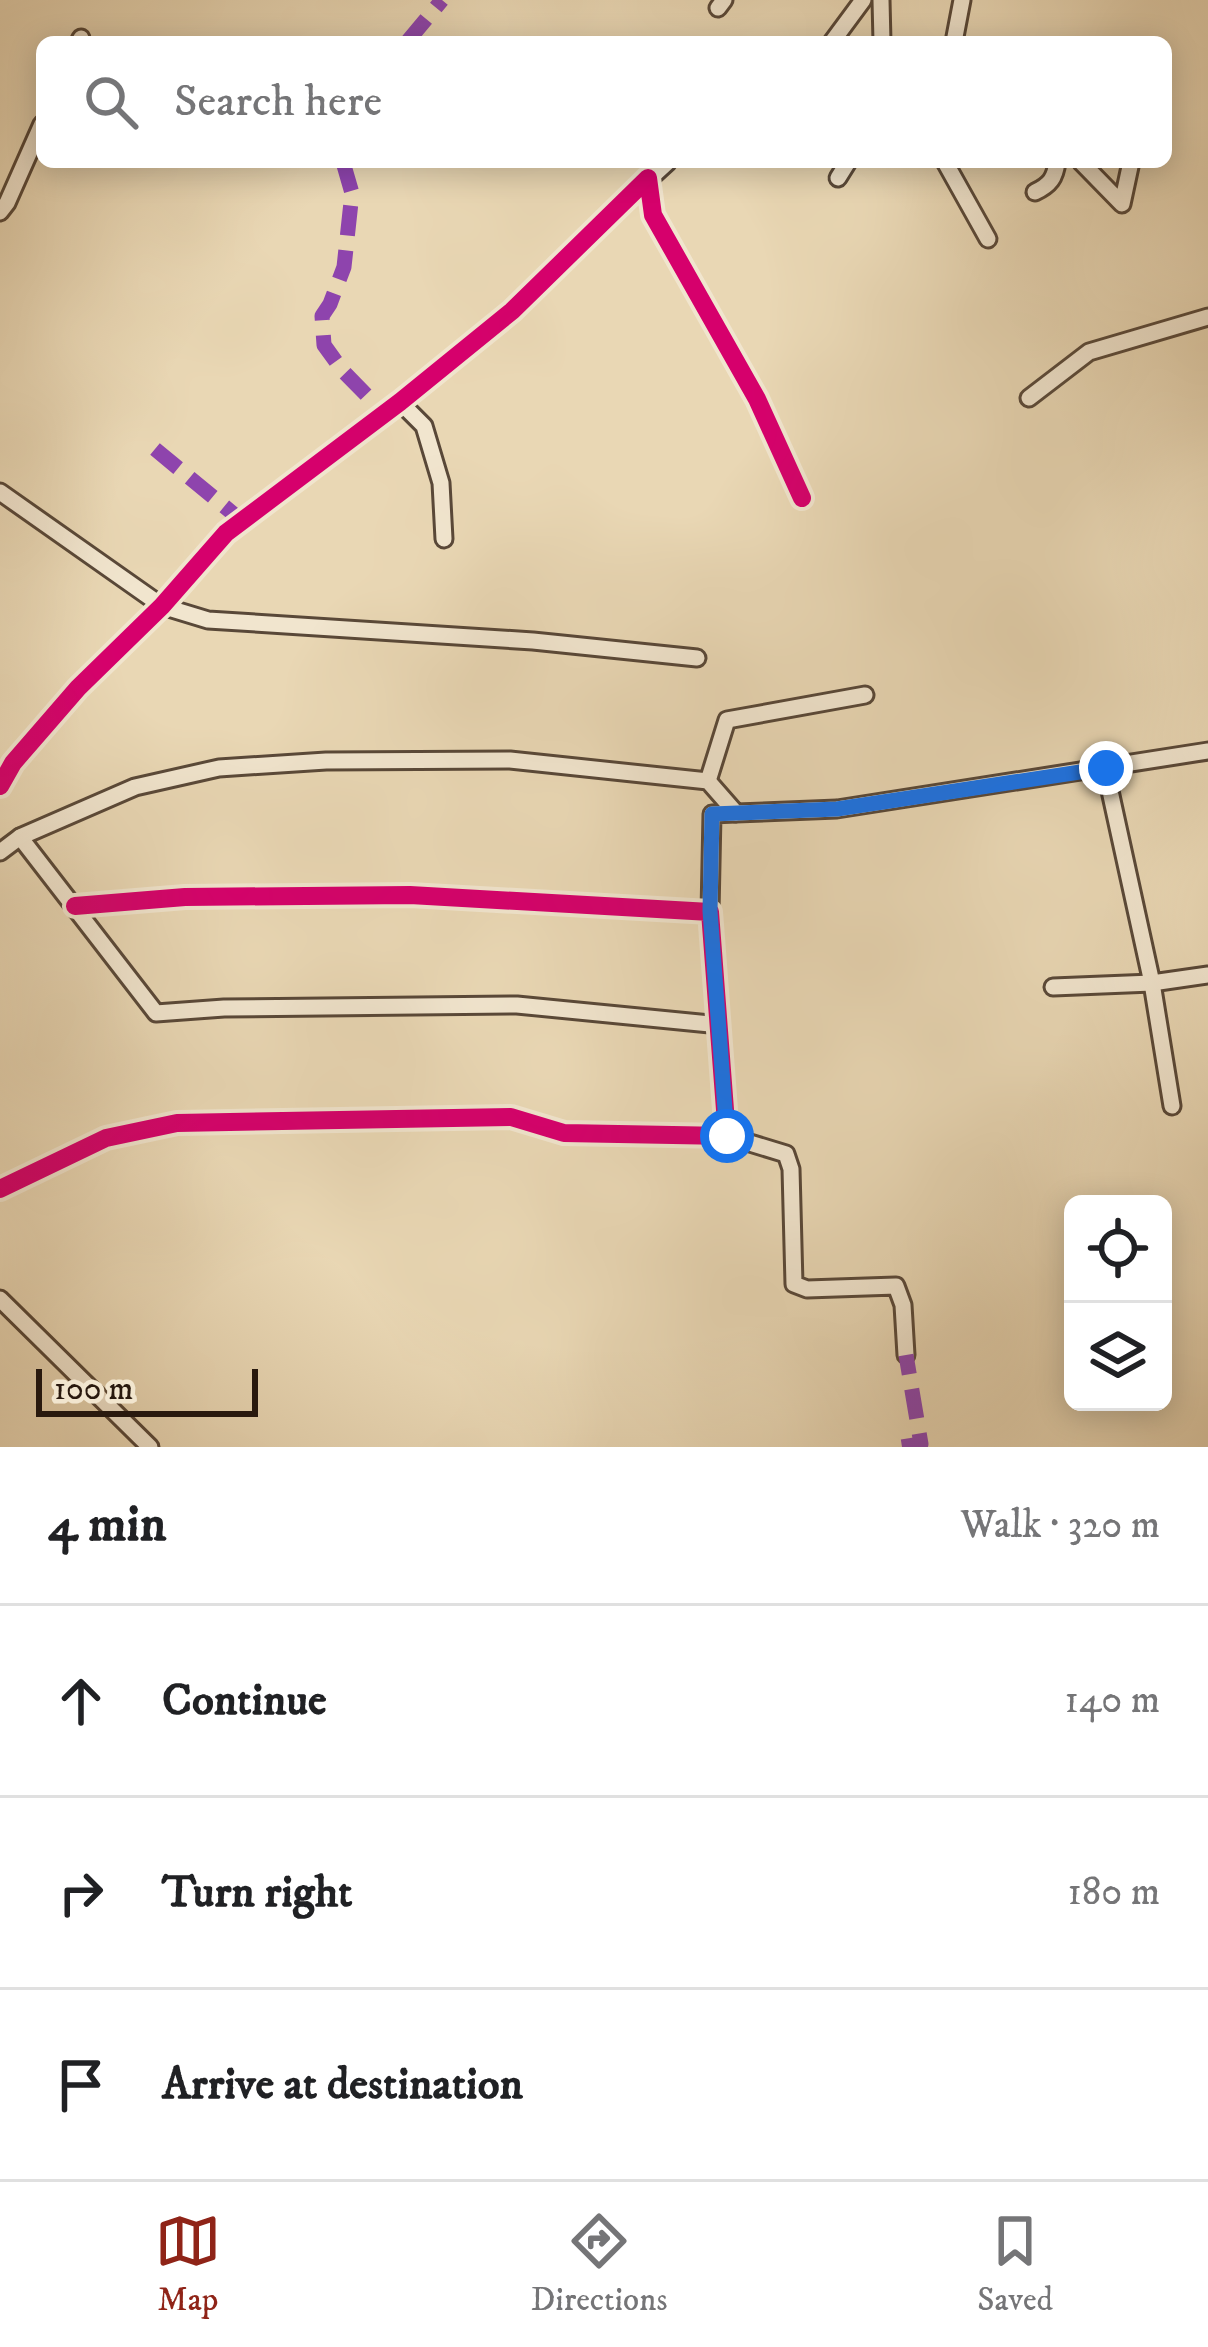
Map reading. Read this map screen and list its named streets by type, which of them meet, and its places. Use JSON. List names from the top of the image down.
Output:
{
  "scale_bar": "100 m",
  "page": {
    "search": "Search here",
    "scale": "100 m",
    "heading": ["4 min", "Walk · 320 m"],
    "list": [
      ["Continue", "140 m"],
      ["Turn right", "180 m"],
      "Arrive at destination"
    ],
    "nav": ["Map", "Directions", "Saved"]
  }
}
